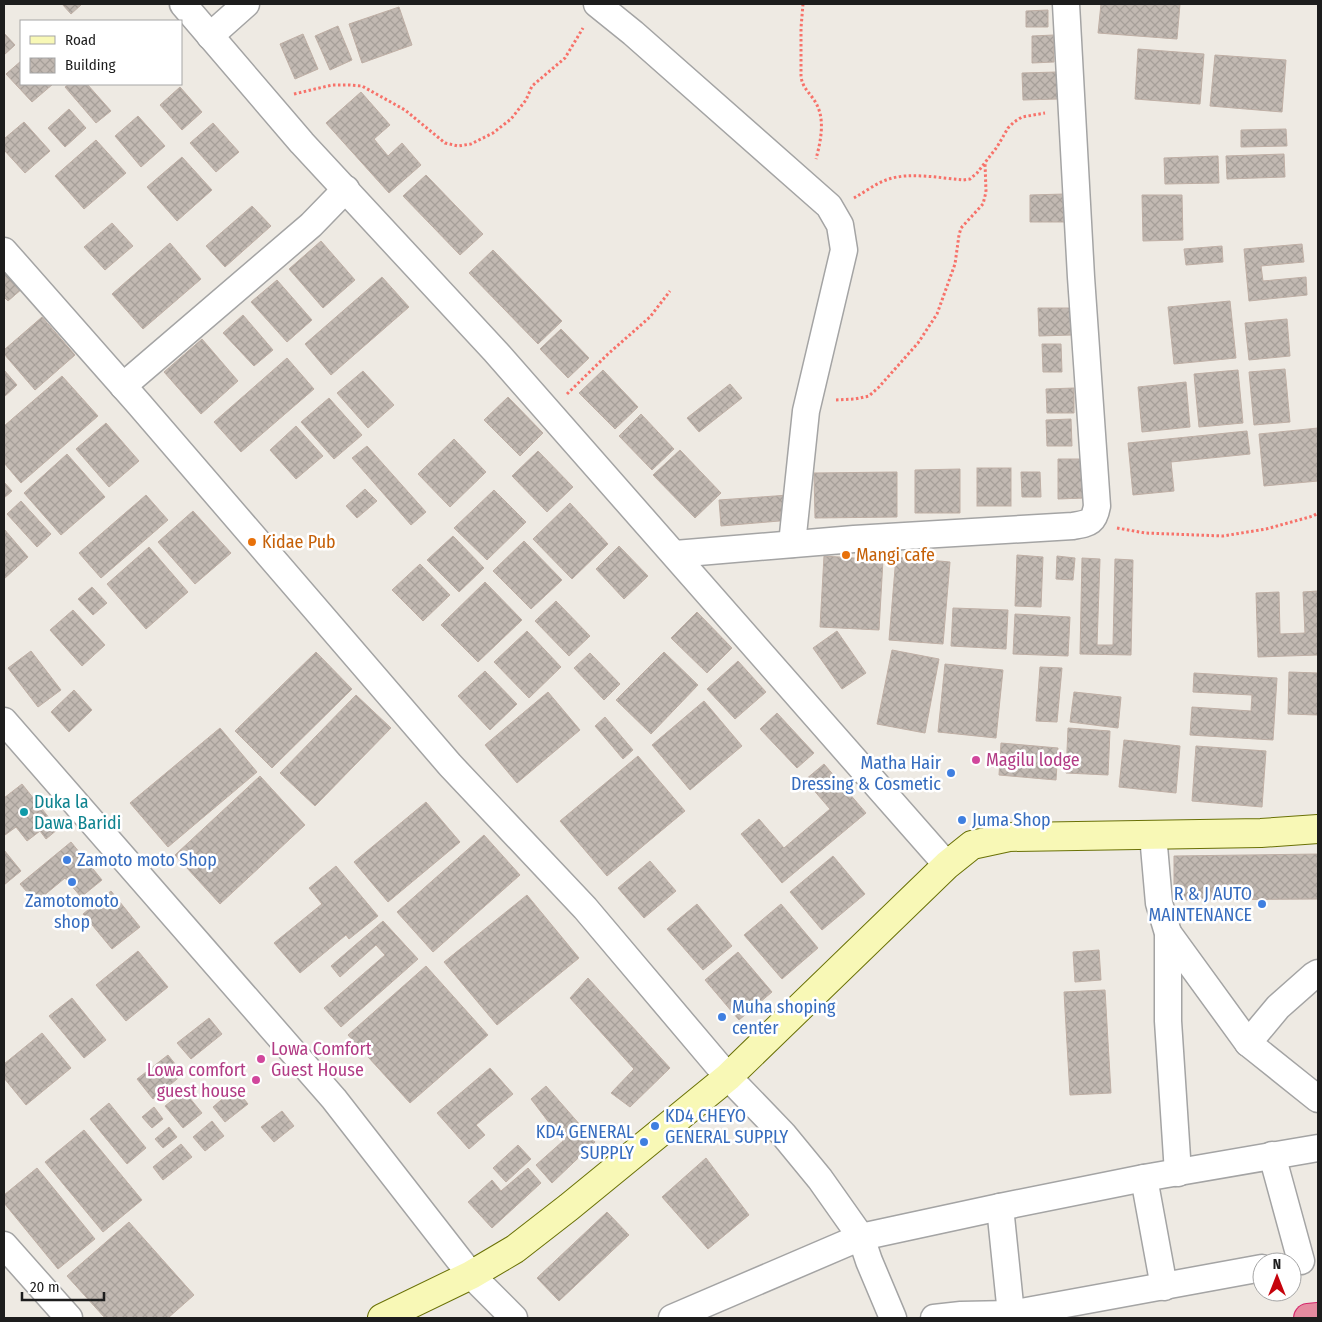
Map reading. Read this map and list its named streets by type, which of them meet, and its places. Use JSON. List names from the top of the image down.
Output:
{
  "places": [
    "Kidae Pub",
    "Mangi cafe",
    "Magilu lodge",
    "Matha Hair Dressing & Cosmetic",
    "Duka la Dawa Baridi",
    "Juma Shop",
    "Zamoto moto Shop",
    "Zamotomoto shop",
    "R & J AUTO MAINTENANCE",
    "Muha shoping center",
    "Lowa Comfort Guest House",
    "Lowa comfort guest house",
    "KD4 CHEYO GENERAL SUPPLY",
    "KD4 GENERAL SUPPLY"
  ],
  "legend": ["Road", "Building"],
  "scale_bar": "20 m",
  "north": "top"
}
